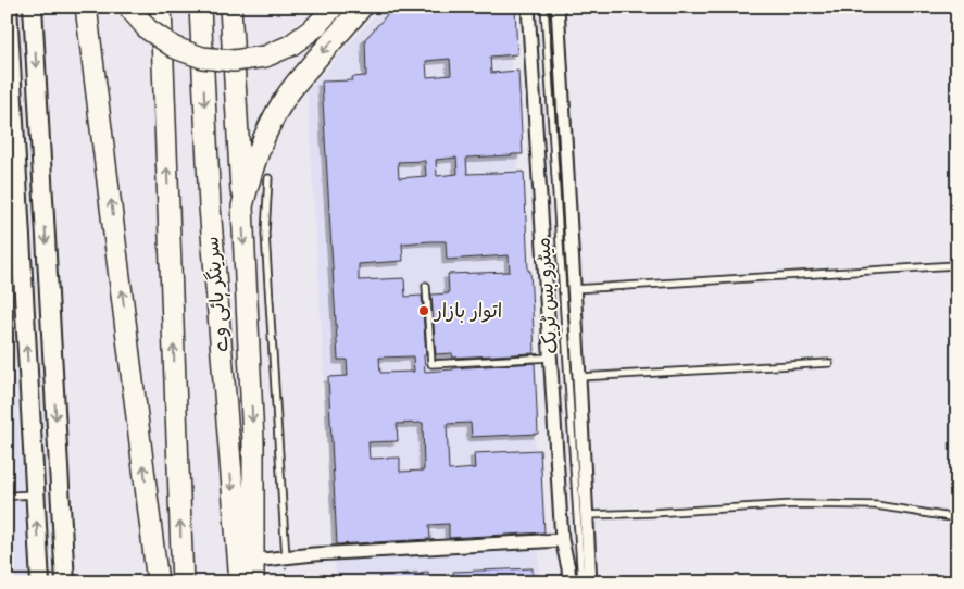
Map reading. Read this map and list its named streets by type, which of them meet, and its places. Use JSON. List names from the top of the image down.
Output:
{
  "streets": {
    "highway": ["سرینگر ہائی وے"],
    "lane": ["میٹرو بس ٹریک"]
  },
  "places": ["اتوار بازار"]
}
